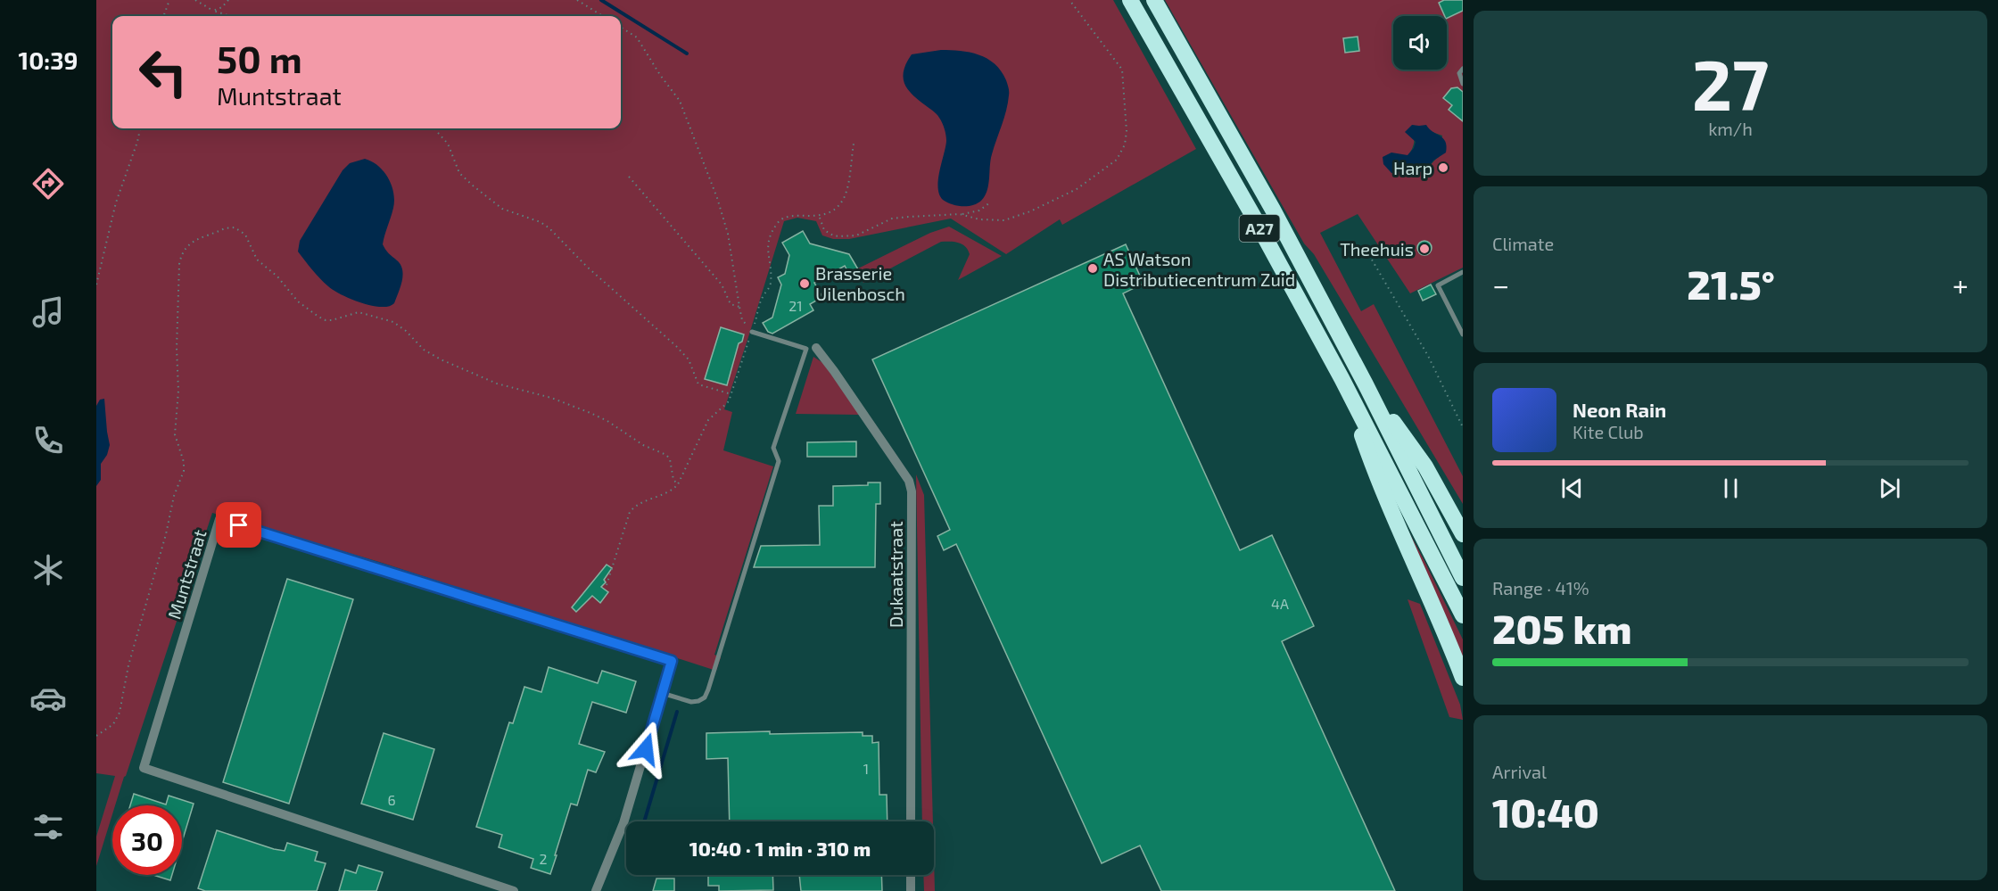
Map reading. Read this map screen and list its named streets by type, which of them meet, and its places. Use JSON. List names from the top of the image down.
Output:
{
  "streets": {
    "highway": ["A27"],
    "street": ["Muntstraat", "Dukaatstraat"]
  },
  "places": [
    "Harp",
    "Theehuis",
    "AS Watson Distributiecentrum Zuid",
    "Brasserie Uilenbosch"
  ],
  "house_numbers": [
    "21",
    "4A",
    "1",
    "6",
    "2"
  ],
  "page": {
    "tabs": "10:39",
    "tile": [
      ["27", "km/h"],
      "Climate",
      ["Range · 41%", "205 km"],
      ["Arrival", "10:40"]
    ],
    "turn": ["50 m", "Muntstraat"],
    "heat": ["−", "21.5°", "+"],
    "song": ["Neon Rain", "Kite Club"],
    "limit": "30",
    "trip": "10:40 · 1 min · 310 m"
  }
}
